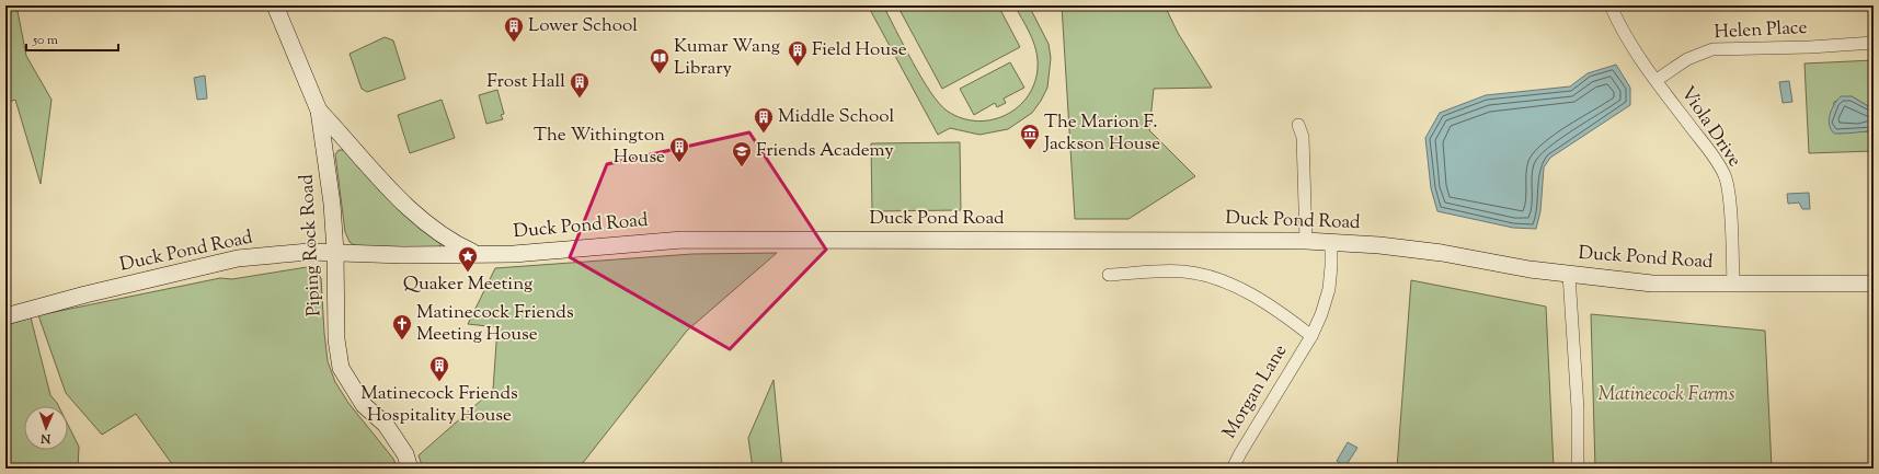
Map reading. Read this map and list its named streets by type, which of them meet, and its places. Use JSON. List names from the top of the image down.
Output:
{
  "streets": {
    "street": [
      "Helen Place",
      "Viola Drive",
      "Duck Pond Road",
      "Piping Rock Road",
      "Morgan Lane"
    ]
  },
  "crossings": [
    ["Helen Place", "Viola Drive"],
    ["Viola Drive", "Duck Pond Road"],
    ["Duck Pond Road", "Piping Rock Road"],
    ["Duck Pond Road", "Morgan Lane"]
  ],
  "parks": ["Matinecock Farms"],
  "places": {
    "building": [
      "Lower School",
      "Field House",
      "Frost Hall",
      "Middle School",
      "The Withington House",
      "Matinecock Friends Hospitality House"
    ],
    "library": ["Kumar Wang Library"],
    "museum": ["The Marion F. Jackson House"],
    "school or university": ["Friends Academy"],
    "place": ["Quaker Meeting"],
    "church": ["Matinecock Friends Meeting House"]
  },
  "scale_bar": "50 m",
  "north": "bottom"
}
